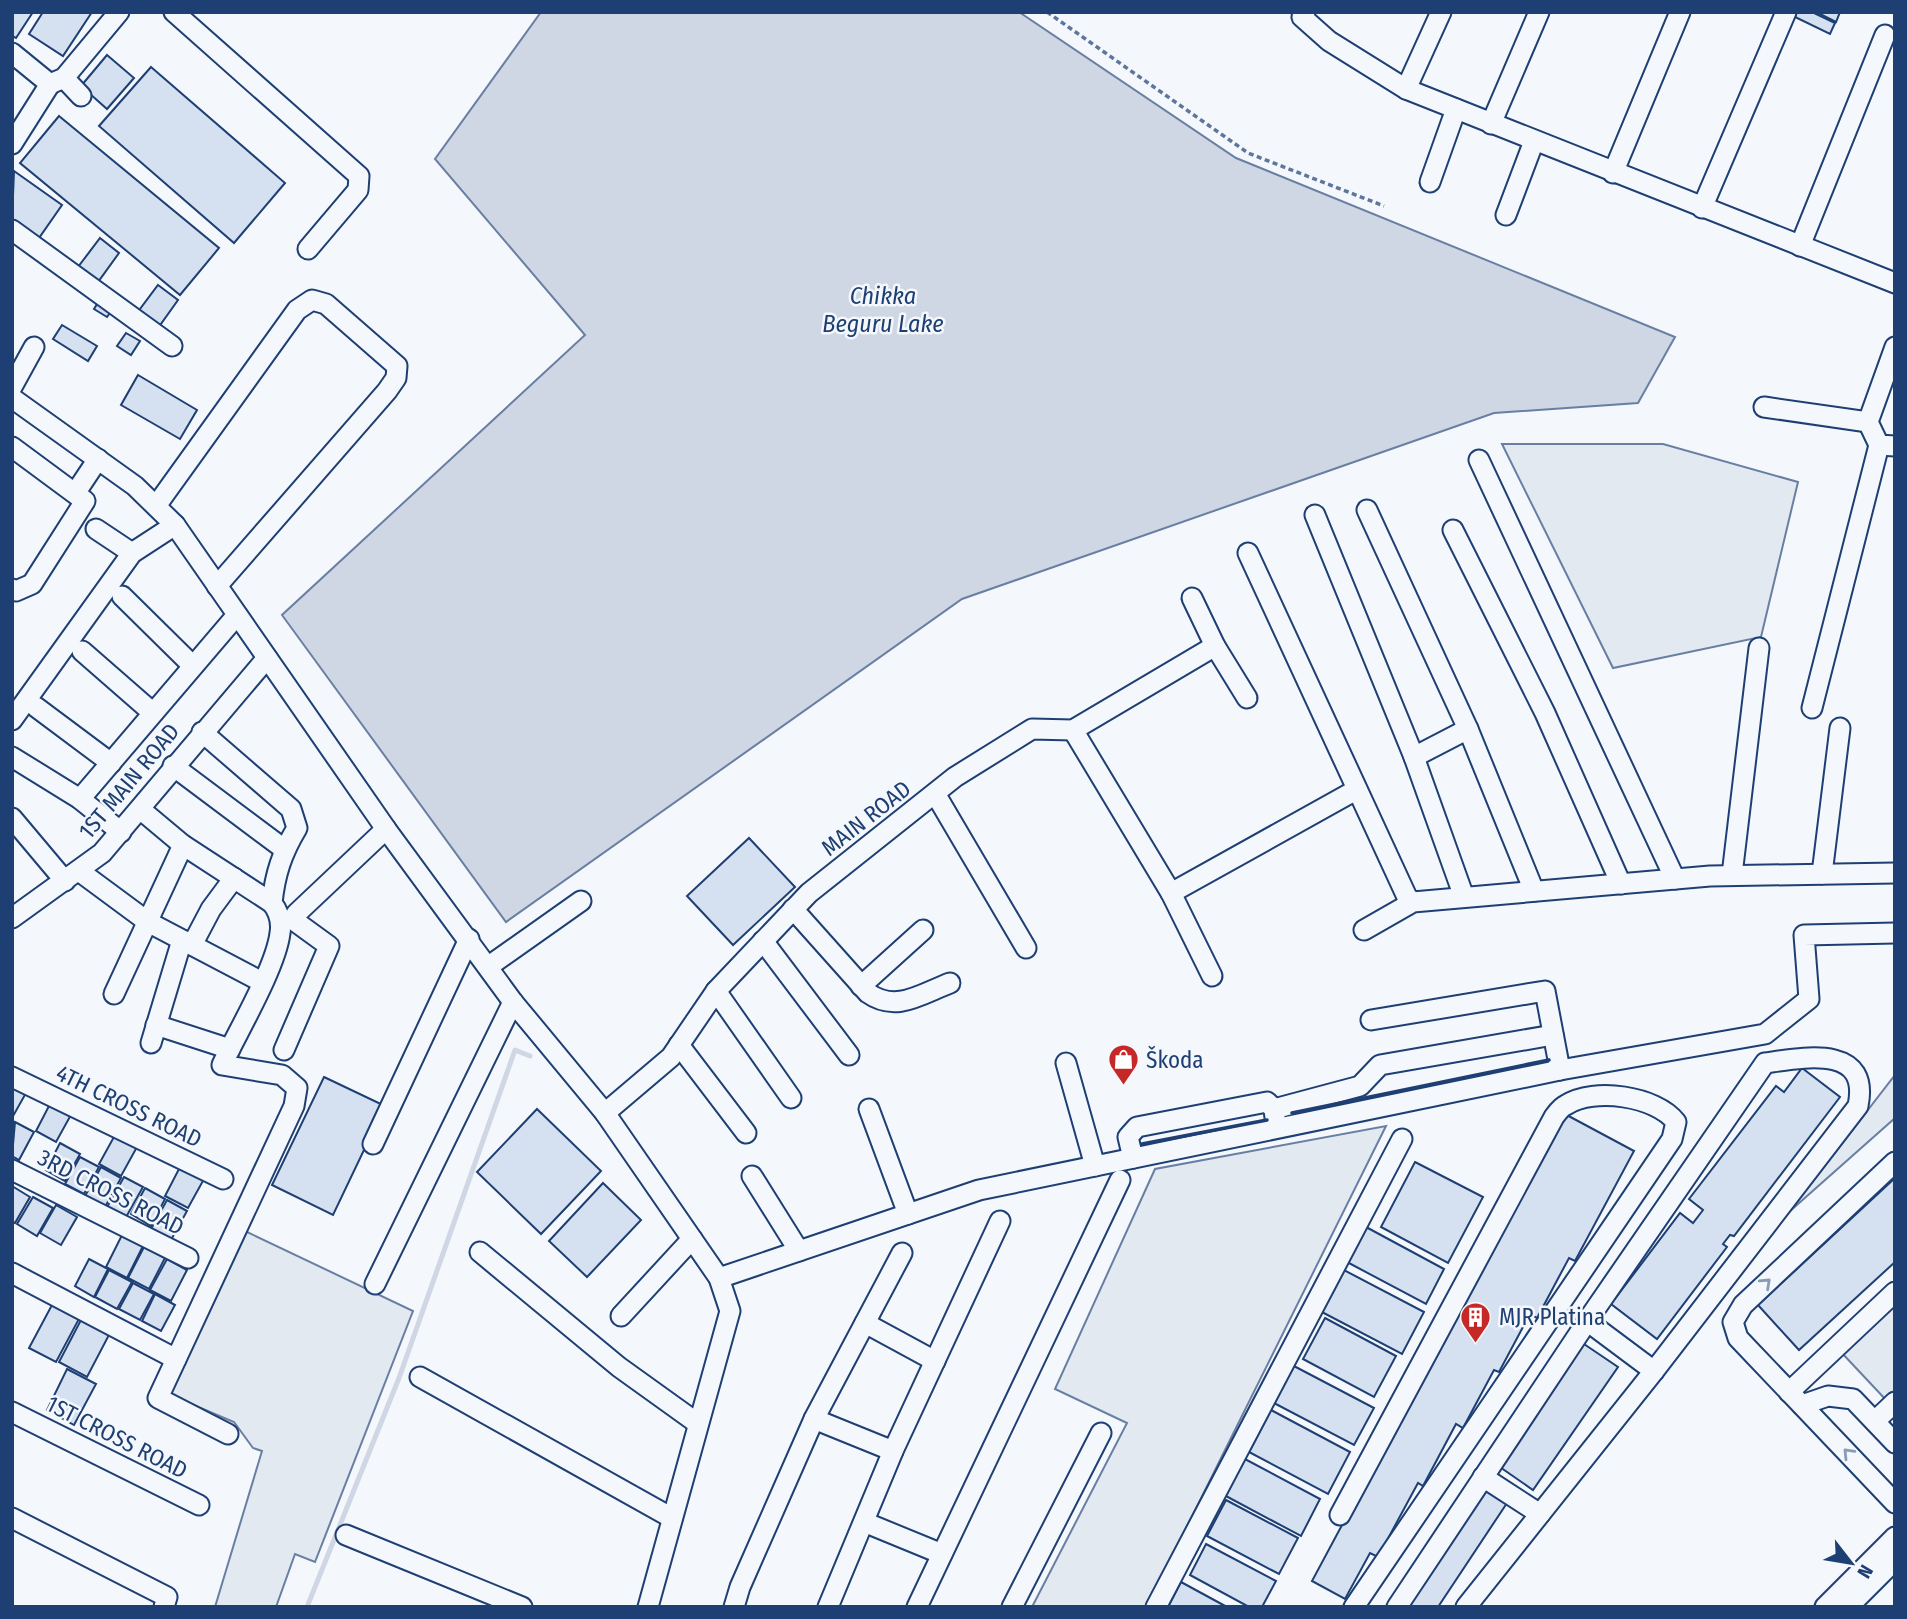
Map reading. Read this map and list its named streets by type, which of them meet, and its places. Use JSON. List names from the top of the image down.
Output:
{
  "streets": {
    "street": [
      "1ST MAIN ROAD",
      "MAIN ROAD",
      "4TH CROSS ROAD",
      "3RD CROSS ROAD",
      "1ST CROSS ROAD"
    ]
  },
  "water": ["Chikka Beguru Lake"],
  "places": {
    "shop": ["Škoda"],
    "building": ["MJR Platina"]
  },
  "north": "bottom right"
}
